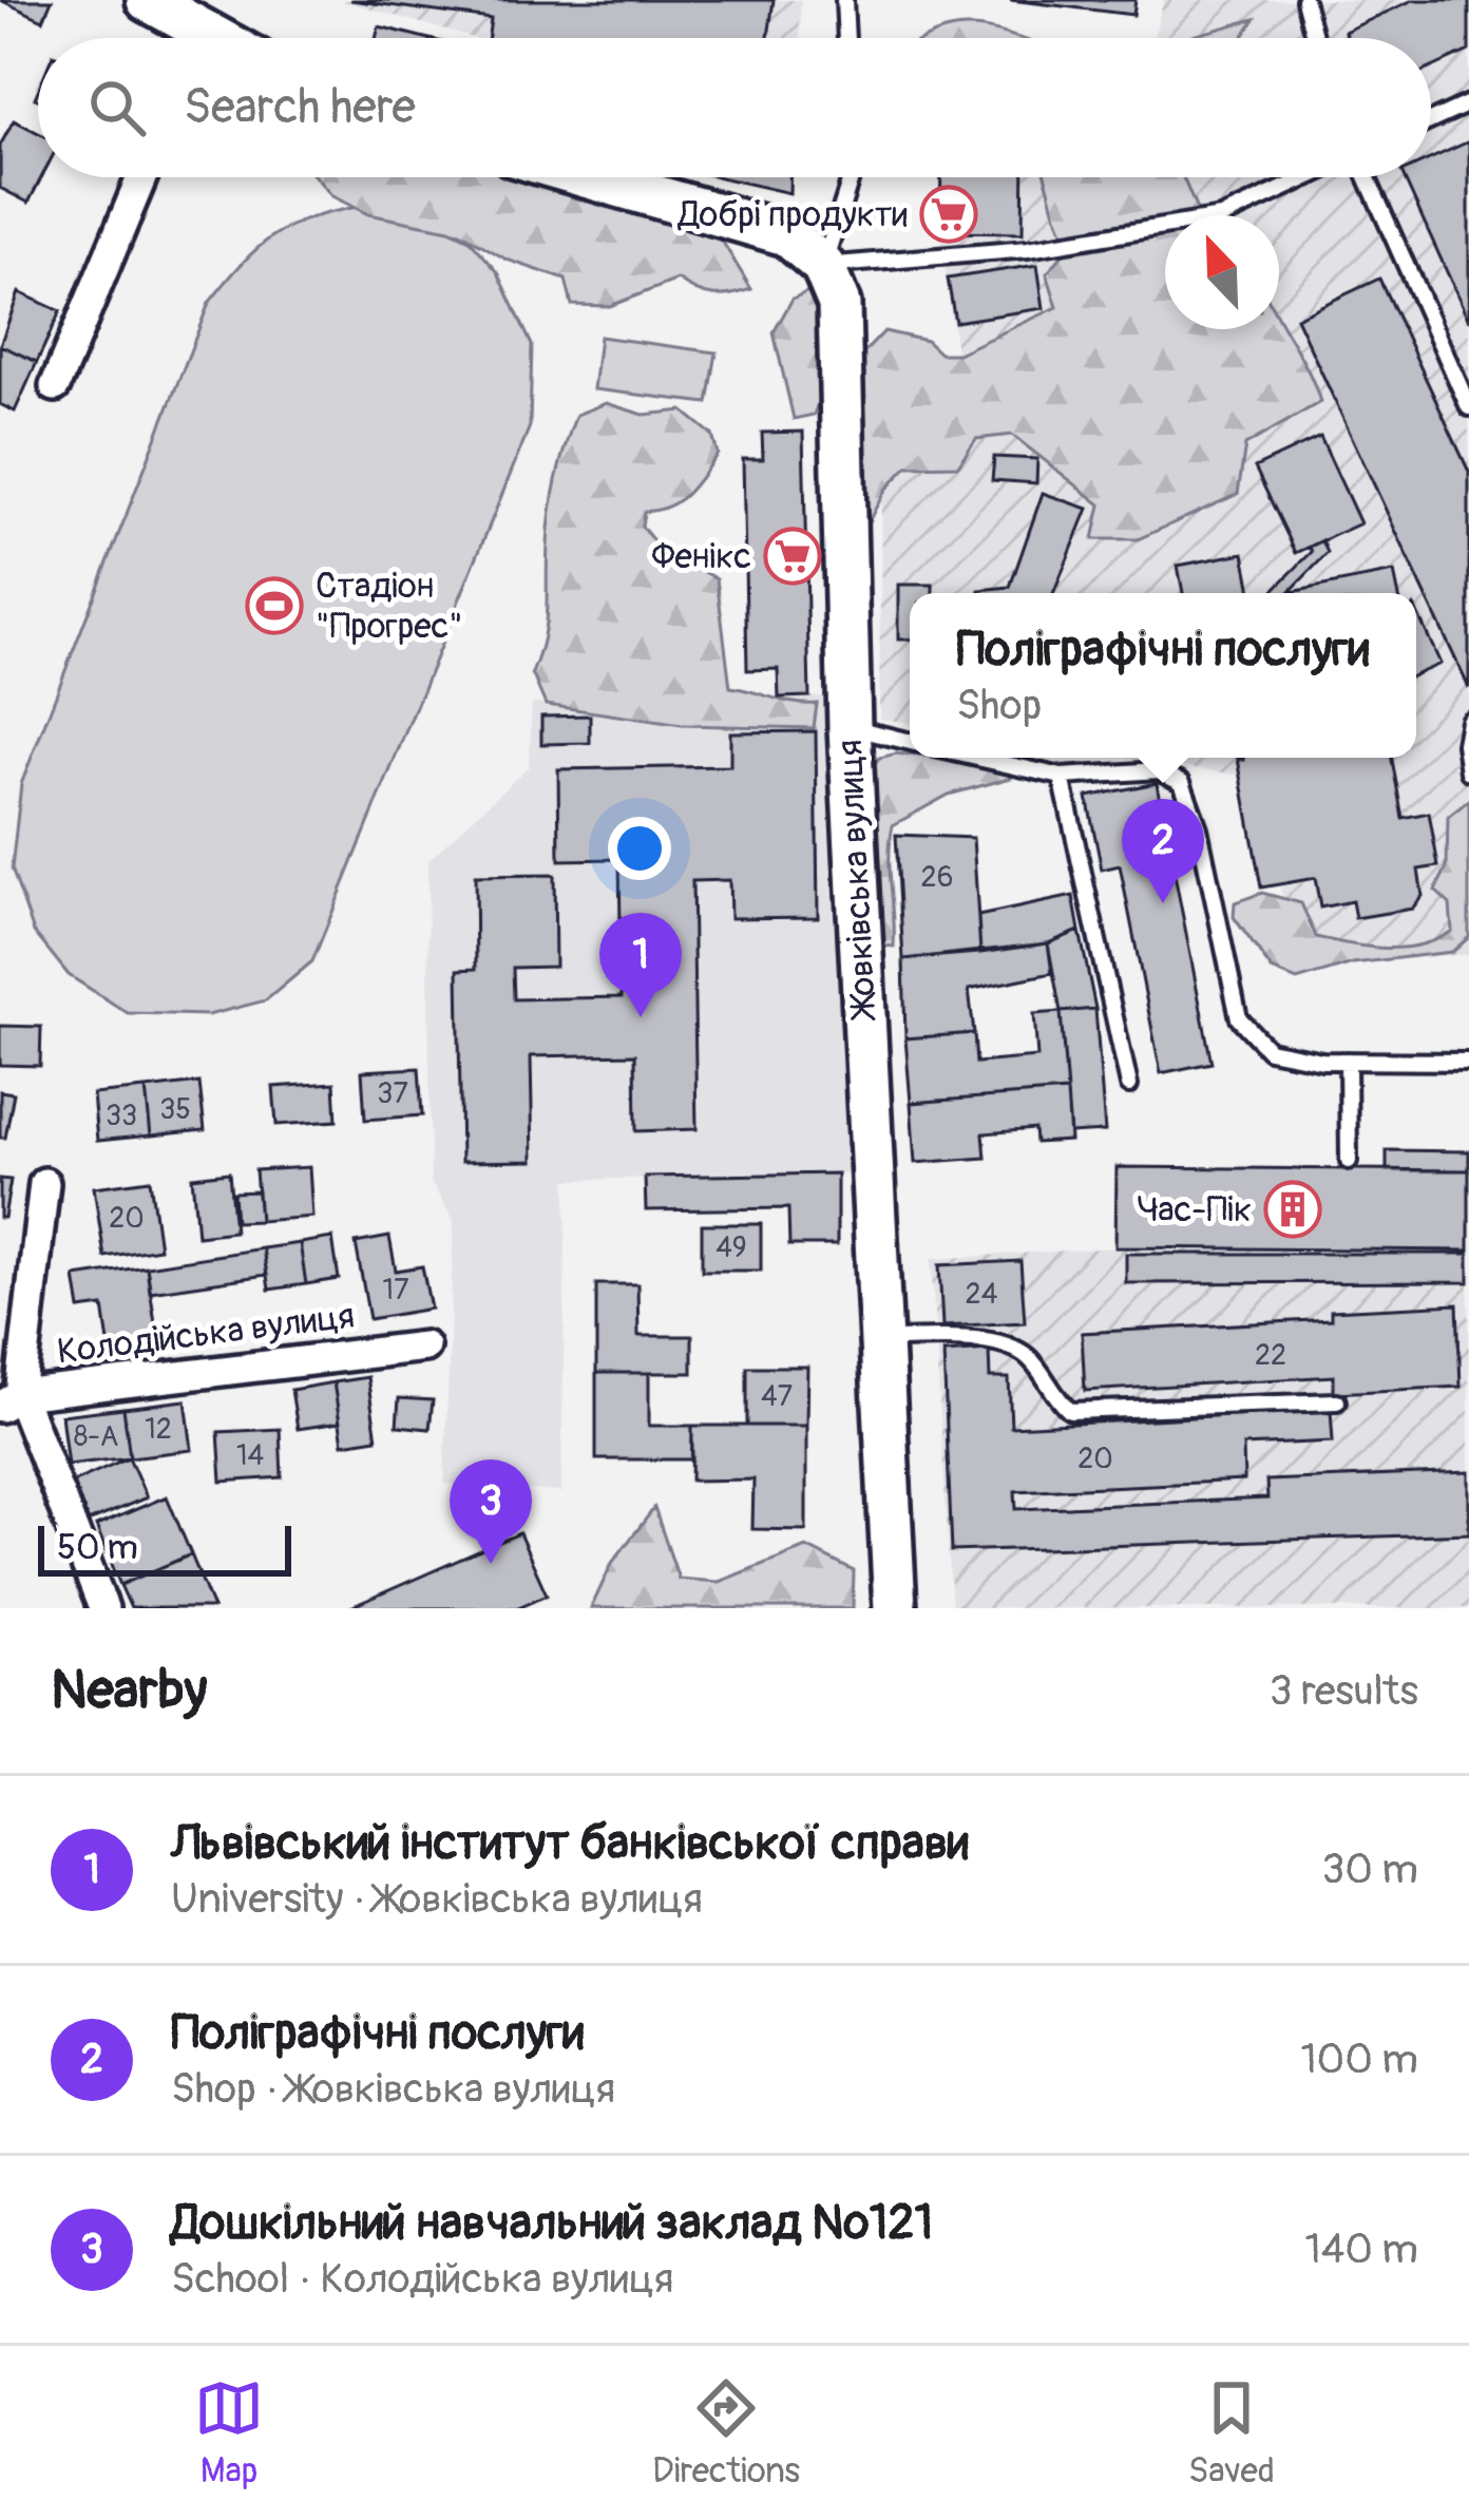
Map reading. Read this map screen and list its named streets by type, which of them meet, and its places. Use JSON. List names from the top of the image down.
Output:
{
  "streets": {
    "street": ["Жовківська вулиця", "Колодійська вулиця"]
  },
  "places": {
    "supermarket": ["Добрі продукти", "Фенікс"],
    "sports": ["Стадіон \"Прогрес\""],
    "building": ["Час-Пік"]
  },
  "house_numbers": [
    "26",
    "37",
    "35",
    "33",
    "20",
    "49",
    "17",
    "24",
    "22",
    "47",
    "12",
    "8-А",
    "14",
    "20"
  ],
  "scale_bar": "50 m",
  "north": "top left",
  "page": {
    "search": "Search here",
    "popup": ["Поліграфічні послуги", "Shop"],
    "pins": ["2", "1", "3"],
    "scale": "50 m",
    "heading": ["Nearby", "3 results"],
    "list": [
      {
        "mark": "1",
        "name": "Львівський інститут банківської справи",
        "note": "University · Жовківська вулиця",
        "value": "30 m"
      },
      {
        "mark": "2",
        "name": "Поліграфічні послуги",
        "note": "Shop · Жовківська вулиця",
        "value": "100 m"
      },
      {
        "mark": "3",
        "name": "Дошкільний навчальний заклад №121",
        "note": "School · Колодійська вулиця",
        "value": "140 m"
      }
    ],
    "nav": ["Map", "Directions", "Saved"]
  }
}
